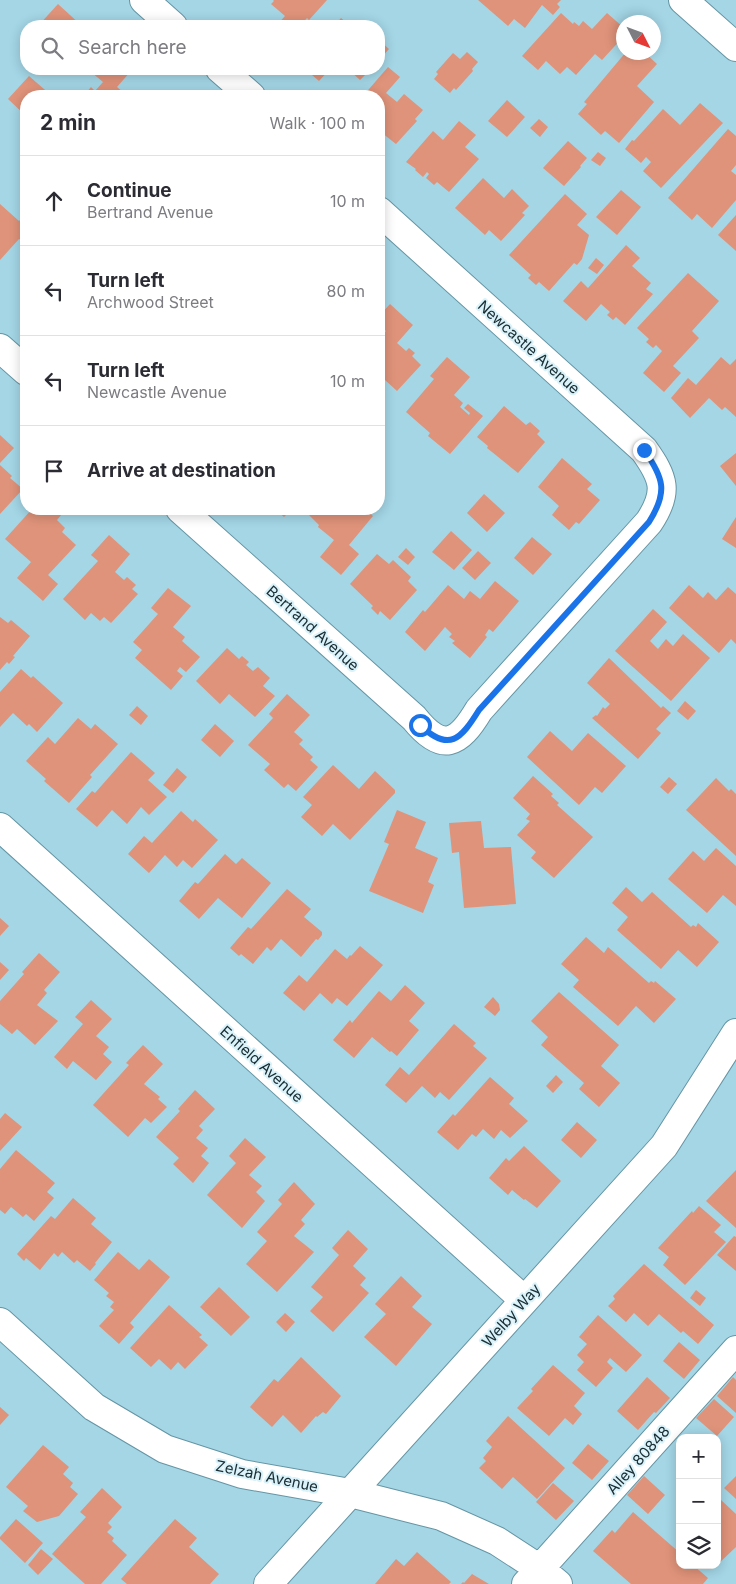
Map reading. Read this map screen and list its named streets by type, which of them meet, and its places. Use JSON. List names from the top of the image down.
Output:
{
  "streets": {
    "street": [
      "Newcastle Avenue",
      "Bertrand Avenue",
      "Enfield Avenue",
      "Welby Way",
      "Alley 80848",
      "Zelzah Avenue"
    ]
  },
  "crossings": [
    ["Newcastle Avenue", "Bertrand Avenue"],
    ["Enfield Avenue", "Welby Way"],
    ["Welby Way", "Zelzah Avenue"],
    ["Alley 80848", "Zelzah Avenue"]
  ],
  "north": "bottom right",
  "page": {
    "search": "Search here",
    "heading": ["2 min", "Walk · 100 m"],
    "list": [
      ["Continue", "Bertrand Avenue", "10 m"],
      ["Turn left", "Archwood Street", "80 m"],
      ["Turn left", "Newcastle Avenue", "10 m"],
      "Arrive at destination"
    ],
    "map_buttons": ["+", "−"]
  }
}
